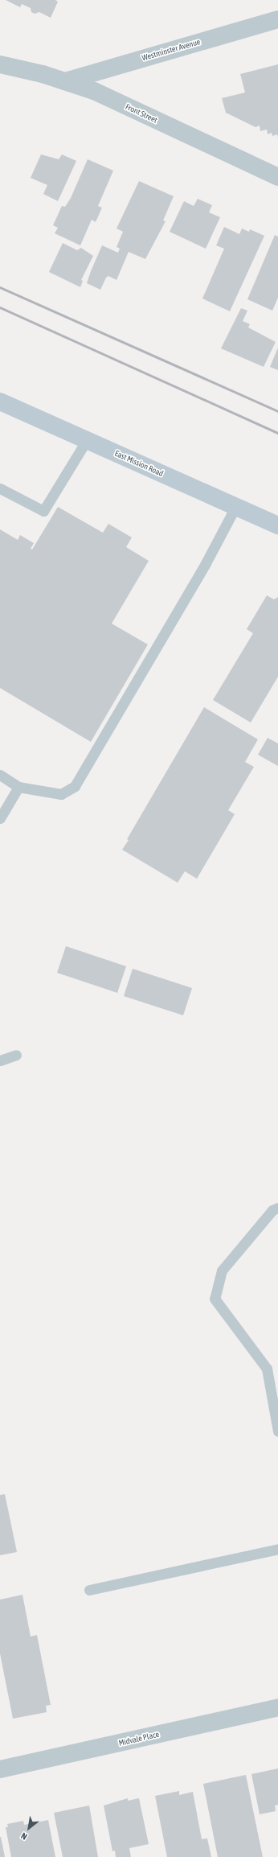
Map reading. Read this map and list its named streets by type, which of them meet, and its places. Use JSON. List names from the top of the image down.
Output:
{
  "streets": {
    "main road": ["East Mission Road"],
    "street": ["Westminster Avenue", "Front Street", "Midvale Place"]
  },
  "crossings": [
    ["Westminster Avenue", "Front Street"]
  ],
  "north": "bottom left"
}
